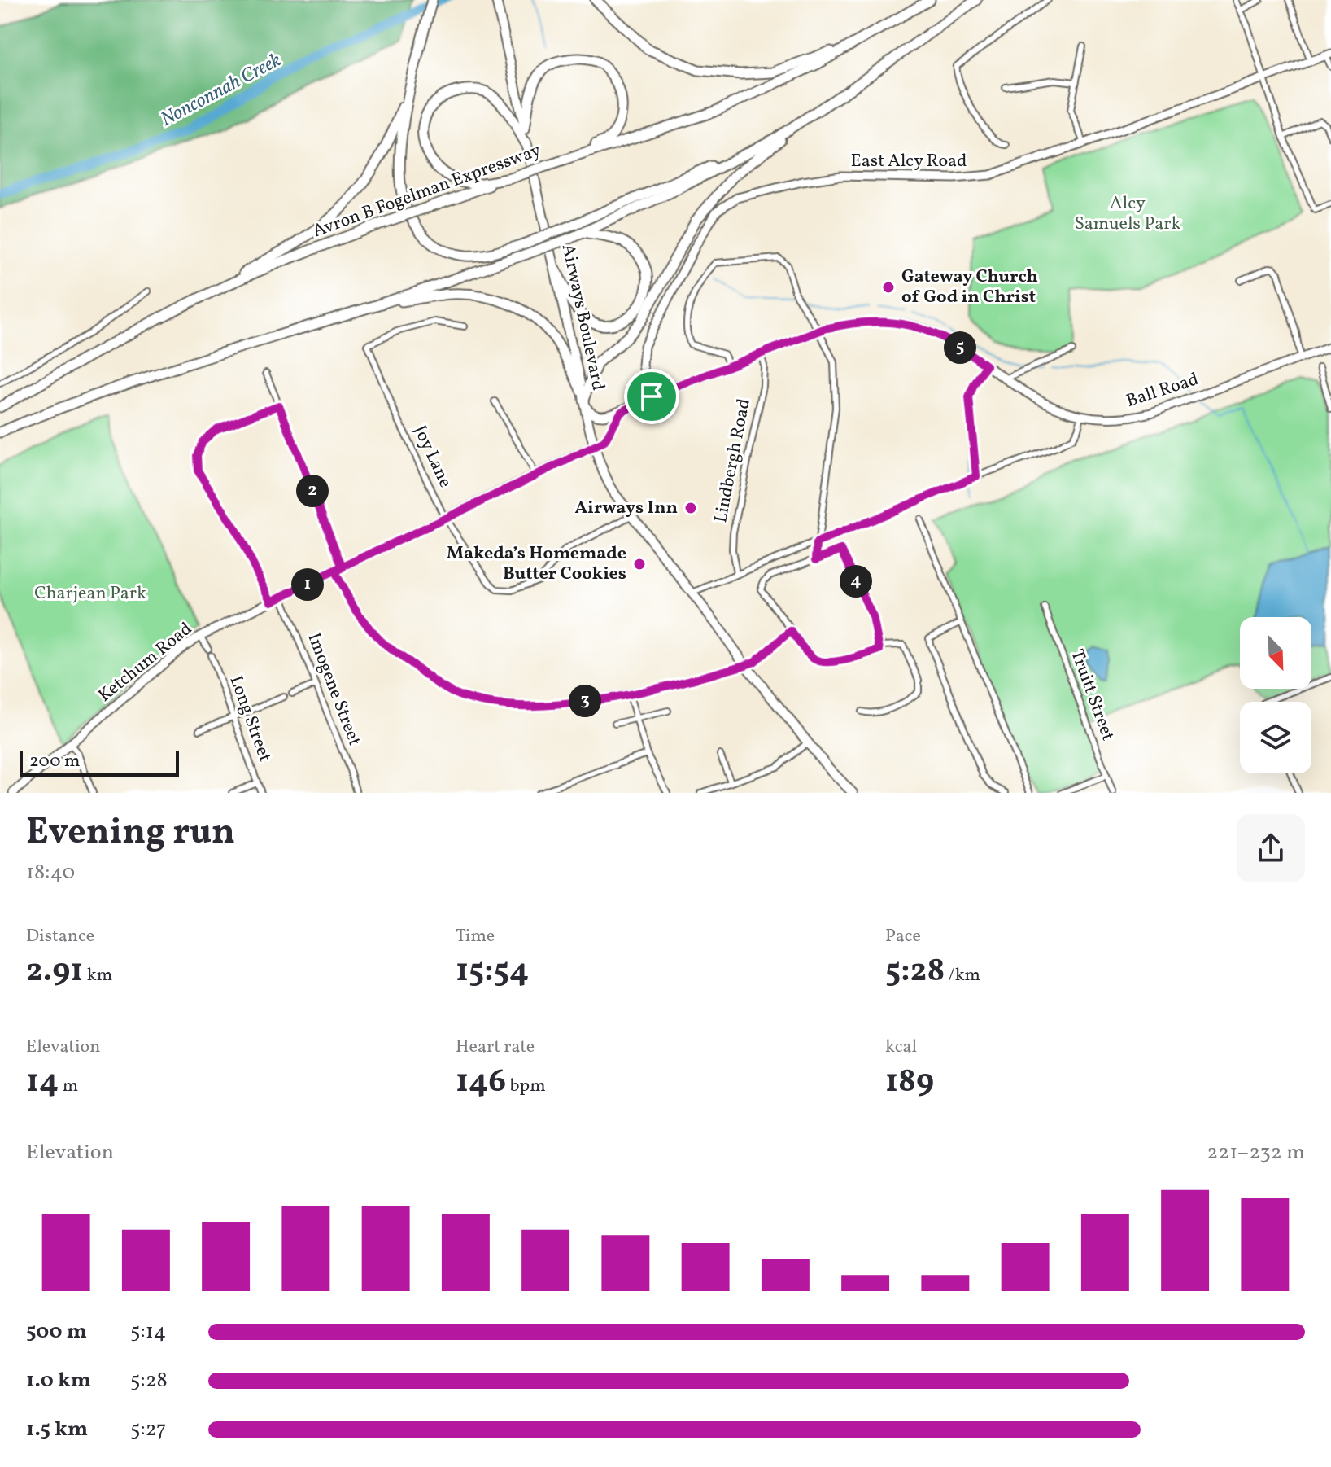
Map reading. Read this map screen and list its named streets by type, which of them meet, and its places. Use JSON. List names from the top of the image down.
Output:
{
  "streets": {
    "highway": ["Avron B Fogelman Expressway"],
    "main road": [
      "East Alcy Road",
      "Airways Boulevard",
      "Ball Road",
      "Ketchum Road"
    ],
    "street": [
      "Joy Lane",
      "Lindbergh Road",
      "Imogene Street",
      "Truitt Street",
      "Long Street"
    ]
  },
  "crossings": [
    ["East Alcy Road", "Ketchum Road"],
    ["Airways Boulevard", "Joy Lane"],
    ["Airways Boulevard", "Ketchum Road"],
    ["Ball Road", "Ketchum Road"],
    ["Joy Lane", "Ketchum Road"],
    ["Lindbergh Road", "Ketchum Road"],
    ["Ketchum Road", "Imogene Street"],
    ["Ketchum Road", "Long Street"]
  ],
  "water": ["Nonconnah Creek"],
  "parks": ["Alcy Samuels Park", "Charjean Park"],
  "places": ["Gateway Church of God in Christ", "Airways Inn", "Makeda’s Homemade Butter Cookies"],
  "scale_bar": "200 m",
  "north": "bottom right",
  "page": {
    "pins": [
      "5",
      "2",
      "4",
      "1",
      "3"
    ],
    "scale": "200 m",
    "heading": ["Evening run", "18:40"],
    "stats": [
      ["Distance", "2.91 km"],
      ["Time", "15:54"],
      ["Pace", "5:28 /km"],
      ["Elevation", "14 m"],
      ["Heart rate", "146 bpm"],
      ["kcal", "189"]
    ],
    "chart": ["Elevation", "221–232 m"],
    "list": [
      {
        "name": "500 m",
        "note": "5:14"
      },
      {
        "name": "1.0 km",
        "note": "5:28"
      },
      {
        "name": "1.5 km",
        "note": "5:27"
      }
    ]
  }
}
